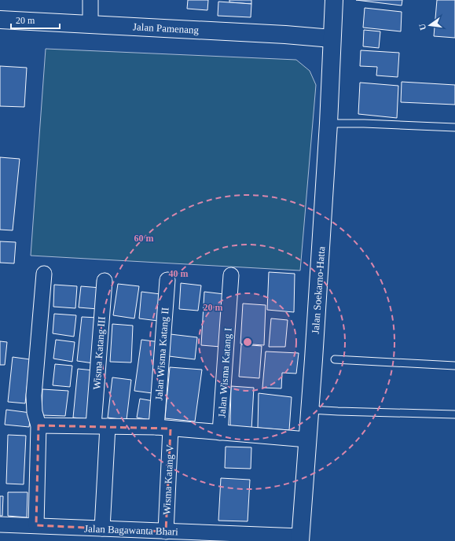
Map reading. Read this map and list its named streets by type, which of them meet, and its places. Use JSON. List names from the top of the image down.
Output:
{
  "streets": {
    "main road": ["Jalan Pamenang", "Jalan Soekarno-Hatta"],
    "street": [
      "Wisma Katang III",
      "Jalan Wisma Katang II",
      "Jalan Wisma Katang I",
      "Wisma Katang V",
      "Jalan Bagawanta Bhari"
    ]
  },
  "crossings": [
    ["Jalan Pamenang", "Jalan Soekarno-Hatta"],
    ["Jalan Soekarno-Hatta", "Jalan Bagawanta Bhari"],
    ["Wisma Katang III", "Jalan Bagawanta Bhari"],
    ["Jalan Wisma Katang II", "Wisma Katang V"],
    ["Wisma Katang V", "Jalan Bagawanta Bhari"]
  ],
  "scale_bar": "20 m",
  "north": "left",
  "rings": ["60 m", "40 m", "20 m"]
}
